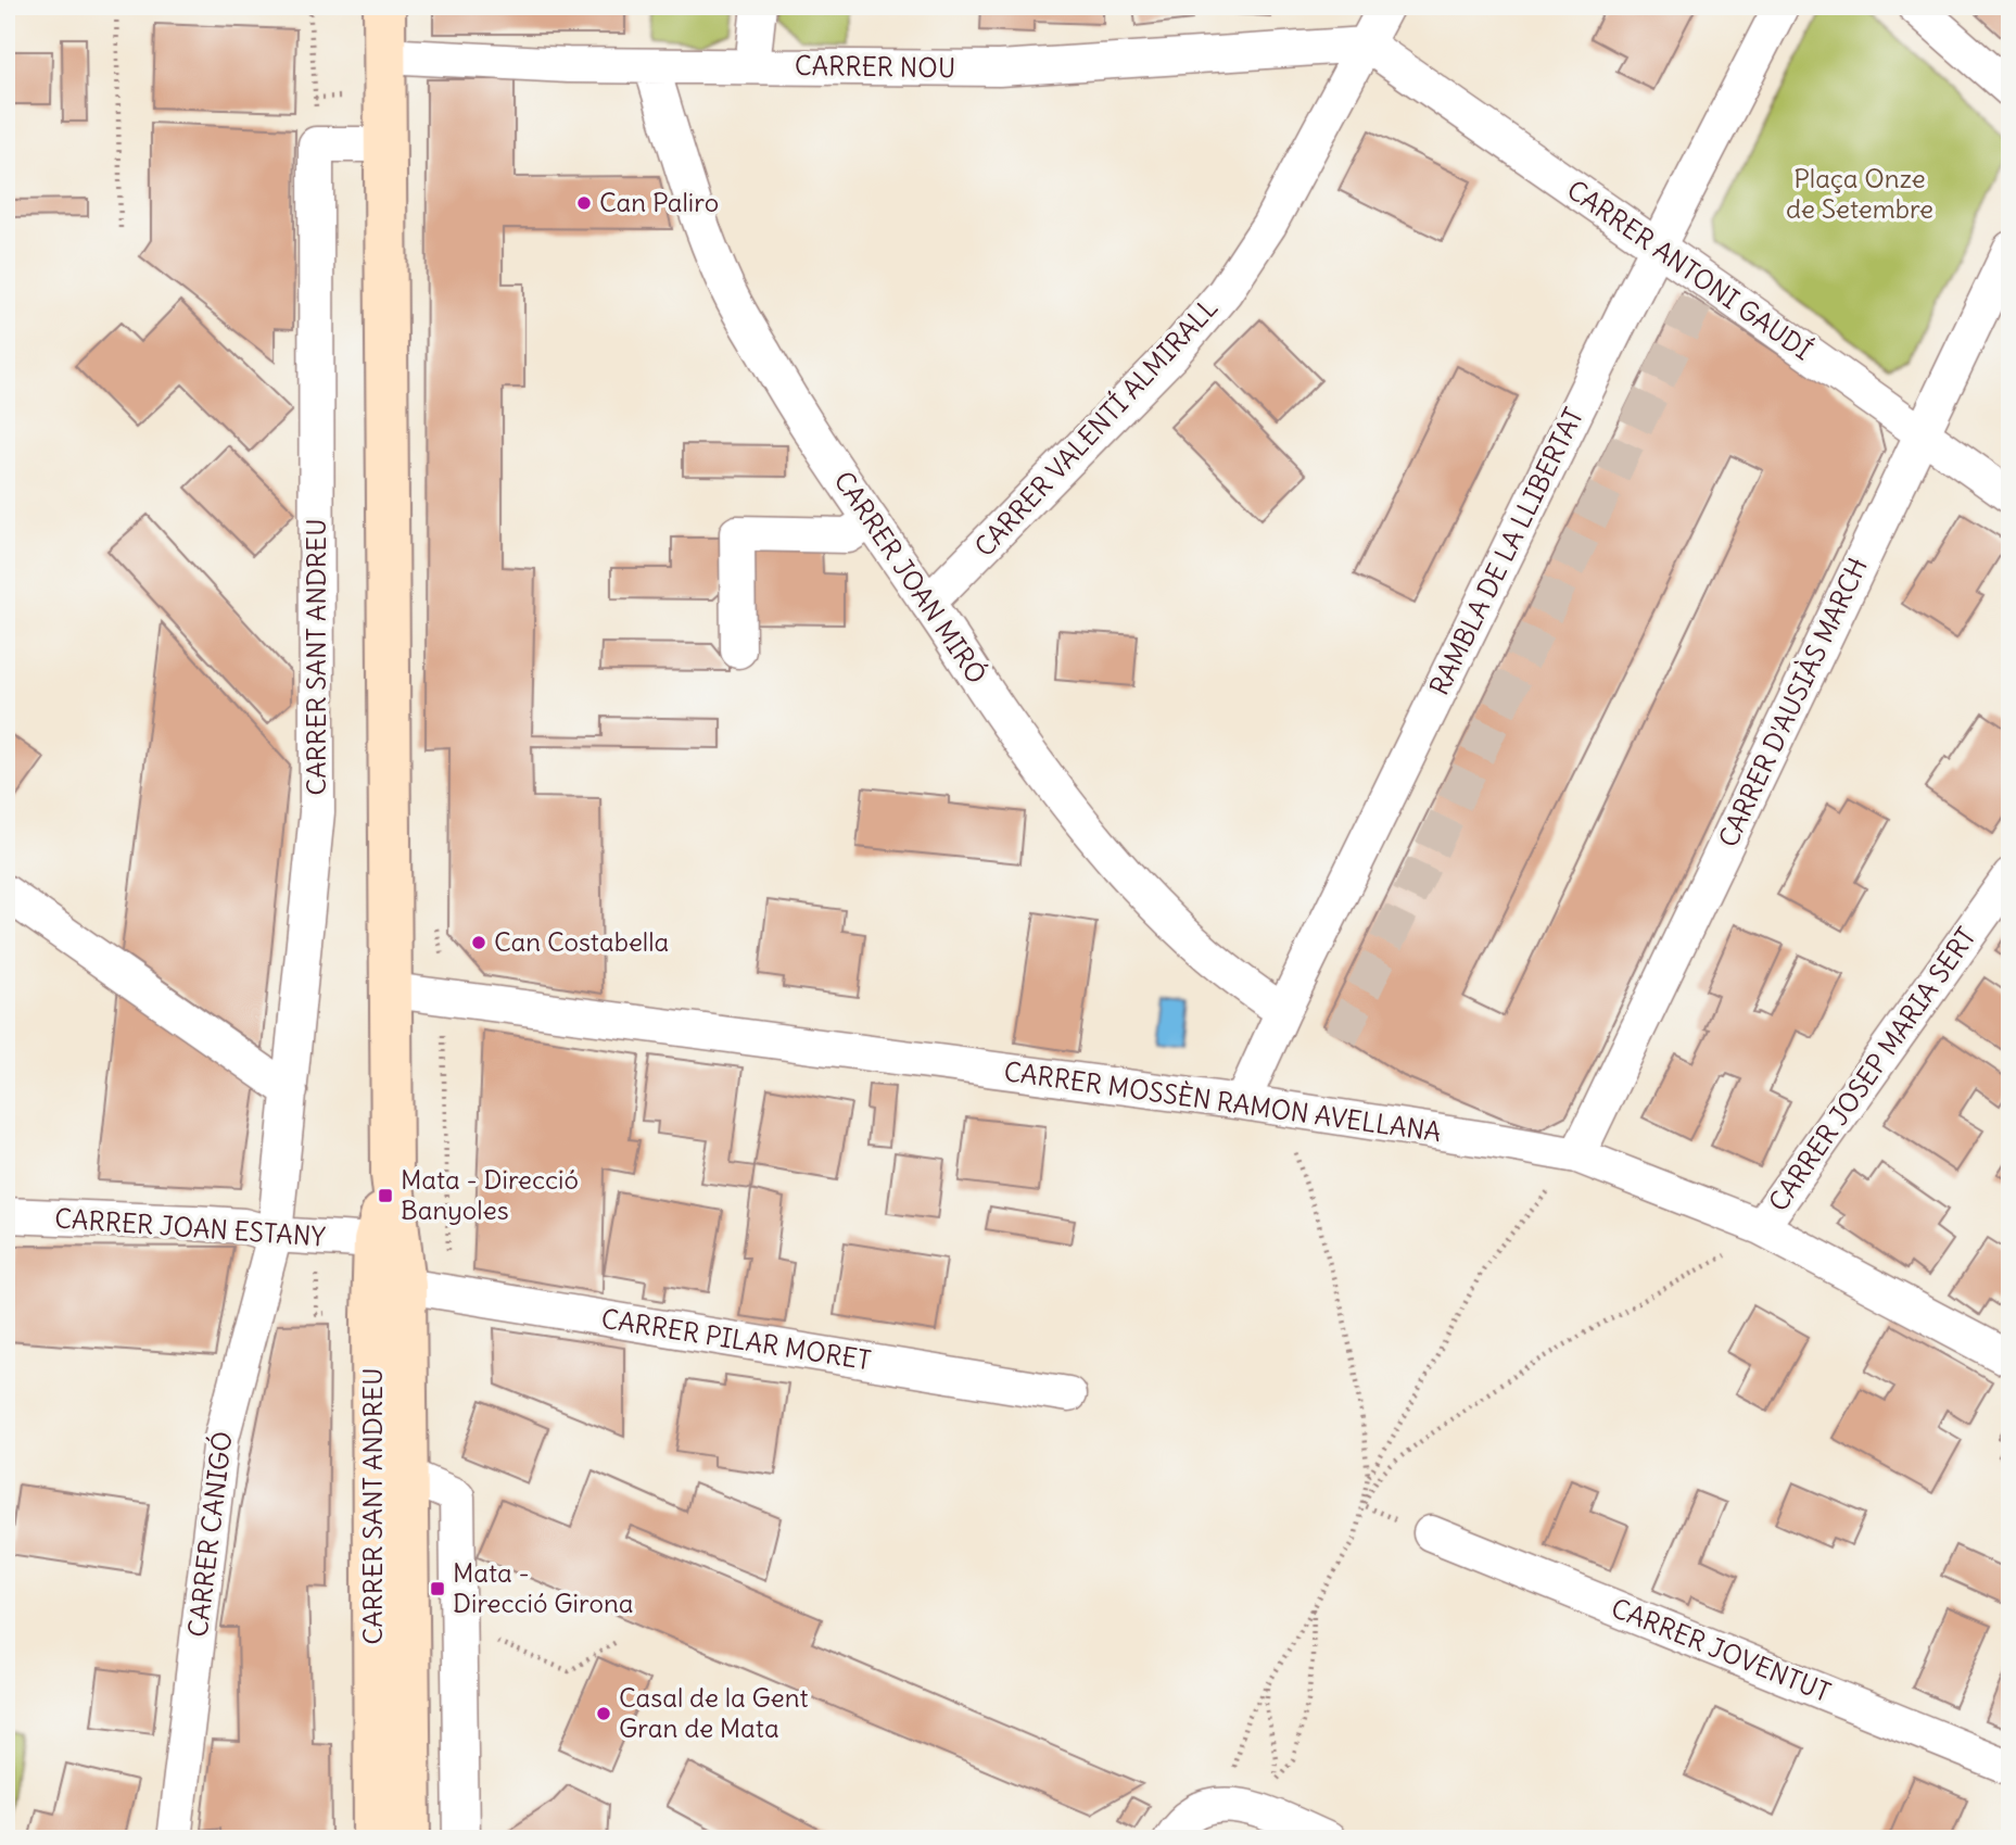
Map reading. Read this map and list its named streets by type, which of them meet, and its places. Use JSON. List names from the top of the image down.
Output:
{
  "streets": {
    "main road": ["CARRER SANT ANDREU"],
    "street": [
      "CARRER NOU",
      "CARRER ANTONI GAUDÍ",
      "CARRER VALENTÍ ALMIRALL",
      "RAMBLA DE LA LLIBERTAT",
      "CARRER JOAN MIRÓ",
      "CARRER D'AUSIÀS MARCH",
      "CARRER JOSEP MARIA SERT",
      "CARRER MOSSÈN RAMON AVELLANA",
      "CARRER JOAN ESTANY",
      "CARRER PILAR MORET",
      "CARRER CANIGÓ",
      "CARRER JOVENTUT"
    ]
  },
  "crossings": [
    ["CARRER NOU", "CARRER ANTONI GAUDÍ"],
    ["CARRER NOU", "CARRER VALENTÍ ALMIRALL"],
    ["CARRER NOU", "CARRER JOAN MIRÓ"],
    ["CARRER NOU", "CARRER SANT ANDREU"],
    ["CARRER ANTONI GAUDÍ", "CARRER VALENTÍ ALMIRALL"],
    ["CARRER ANTONI GAUDÍ", "RAMBLA DE LA LLIBERTAT"],
    ["CARRER ANTONI GAUDÍ", "CARRER D'AUSIÀS MARCH"],
    ["CARRER VALENTÍ ALMIRALL", "CARRER JOAN MIRÓ"],
    ["RAMBLA DE LA LLIBERTAT", "CARRER JOAN MIRÓ"],
    ["RAMBLA DE LA LLIBERTAT", "CARRER MOSSÈN RAMON AVELLANA"],
    ["CARRER SANT ANDREU", "CARRER MOSSÈN RAMON AVELLANA"],
    ["CARRER SANT ANDREU", "CARRER JOAN ESTANY"],
    ["CARRER SANT ANDREU", "CARRER PILAR MORET"],
    ["CARRER SANT ANDREU", "CARRER CANIGÓ"],
    ["CARRER D'AUSIÀS MARCH", "CARRER MOSSÈN RAMON AVELLANA"],
    ["CARRER JOSEP MARIA SERT", "CARRER MOSSÈN RAMON AVELLANA"],
    ["CARRER JOAN ESTANY", "CARRER CANIGÓ"]
  ],
  "parks": ["Plaça Onze de Setembre"],
  "places": {
    "other": ["Can Paliro", "Can Costabella", "Casal de la Gent Gran de Mata"],
    "transit": ["Mata - Direcció Banyoles", "Mata - Direcció Girona"]
  }
}
